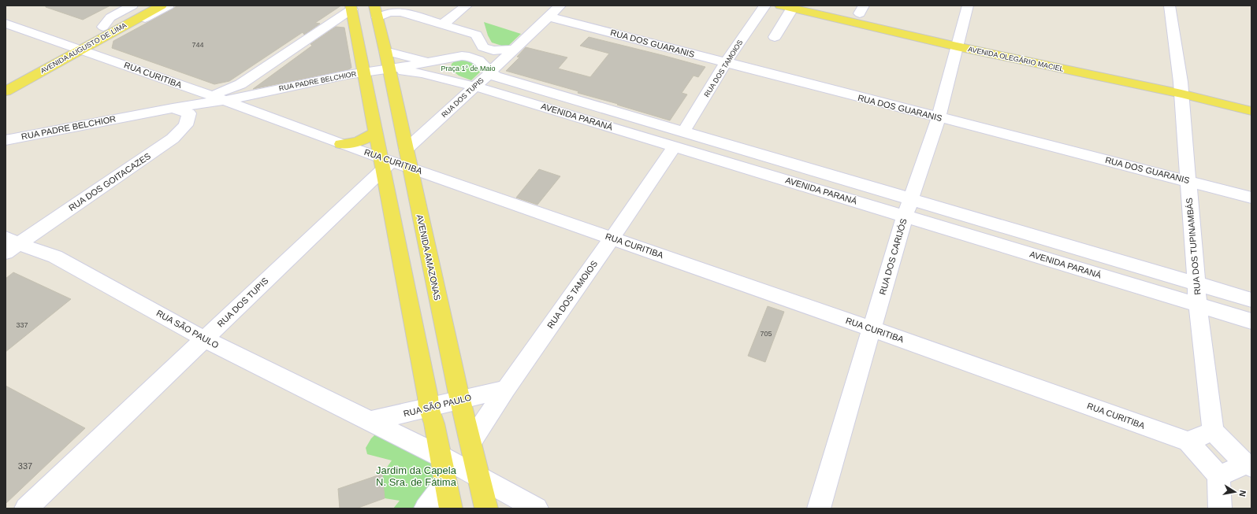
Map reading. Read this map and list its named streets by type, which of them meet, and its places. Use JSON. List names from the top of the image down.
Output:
{
  "streets": {
    "main road": ["AVENIDA AUGUSTO DE LIMA", "AVENIDA OLEGÁRIO MACIEL", "AVENIDA AMAZONAS"],
    "street": [
      "RUA DOS GUARANIS",
      "RUA DOS TAMOIOS",
      "RUA CURITIBA",
      "RUA PADRE BELCHIOR",
      "RUA DOS TUPIS",
      "AVENIDA PARANÁ",
      "RUA DOS GOITACAZES",
      "RUA DOS TUPINAMBÁS",
      "RUA DOS CARIJÓS",
      "RUA SÃO PAULO"
    ]
  },
  "crossings": [
    ["RUA DOS GUARANIS", "RUA DOS TAMOIOS"],
    ["RUA DOS GUARANIS", "RUA DOS TUPIS"],
    ["RUA DOS GUARANIS", "RUA DOS TUPINAMBÁS"],
    ["RUA DOS GUARANIS", "RUA DOS CARIJÓS"],
    ["AVENIDA AUGUSTO DE LIMA", "RUA CURITIBA"],
    ["AVENIDA OLEGÁRIO MACIEL", "RUA DOS TUPINAMBÁS"],
    ["AVENIDA OLEGÁRIO MACIEL", "RUA DOS CARIJÓS"],
    ["RUA DOS TAMOIOS", "RUA CURITIBA"],
    ["RUA DOS TAMOIOS", "AVENIDA PARANÁ"],
    ["RUA DOS TAMOIOS", "AVENIDA AMAZONAS"],
    ["RUA DOS TAMOIOS", "RUA SÃO PAULO"],
    ["RUA CURITIBA", "RUA PADRE BELCHIOR"],
    ["RUA CURITIBA", "RUA DOS TUPIS"],
    ["RUA CURITIBA", "RUA DOS CARIJÓS"],
    ["RUA CURITIBA", "AVENIDA AMAZONAS"],
    ["RUA PADRE BELCHIOR", "AVENIDA PARANÁ"],
    ["RUA PADRE BELCHIOR", "RUA DOS GOITACAZES"],
    ["RUA DOS TUPIS", "AVENIDA PARANÁ"],
    ["RUA DOS TUPIS", "AVENIDA AMAZONAS"],
    ["RUA DOS TUPIS", "RUA SÃO PAULO"],
    ["AVENIDA PARANÁ", "RUA DOS TUPINAMBÁS"],
    ["AVENIDA PARANÁ", "RUA DOS CARIJÓS"],
    ["AVENIDA PARANÁ", "AVENIDA AMAZONAS"],
    ["RUA DOS GOITACAZES", "RUA SÃO PAULO"],
    ["AVENIDA AMAZONAS", "RUA SÃO PAULO"]
  ],
  "parks": ["Praça 1° de Maio", "Jardim da Capela N. Sra. de Fátima"],
  "house_numbers": [
    "744",
    "337",
    "705",
    "337"
  ],
  "north": "right"
}
